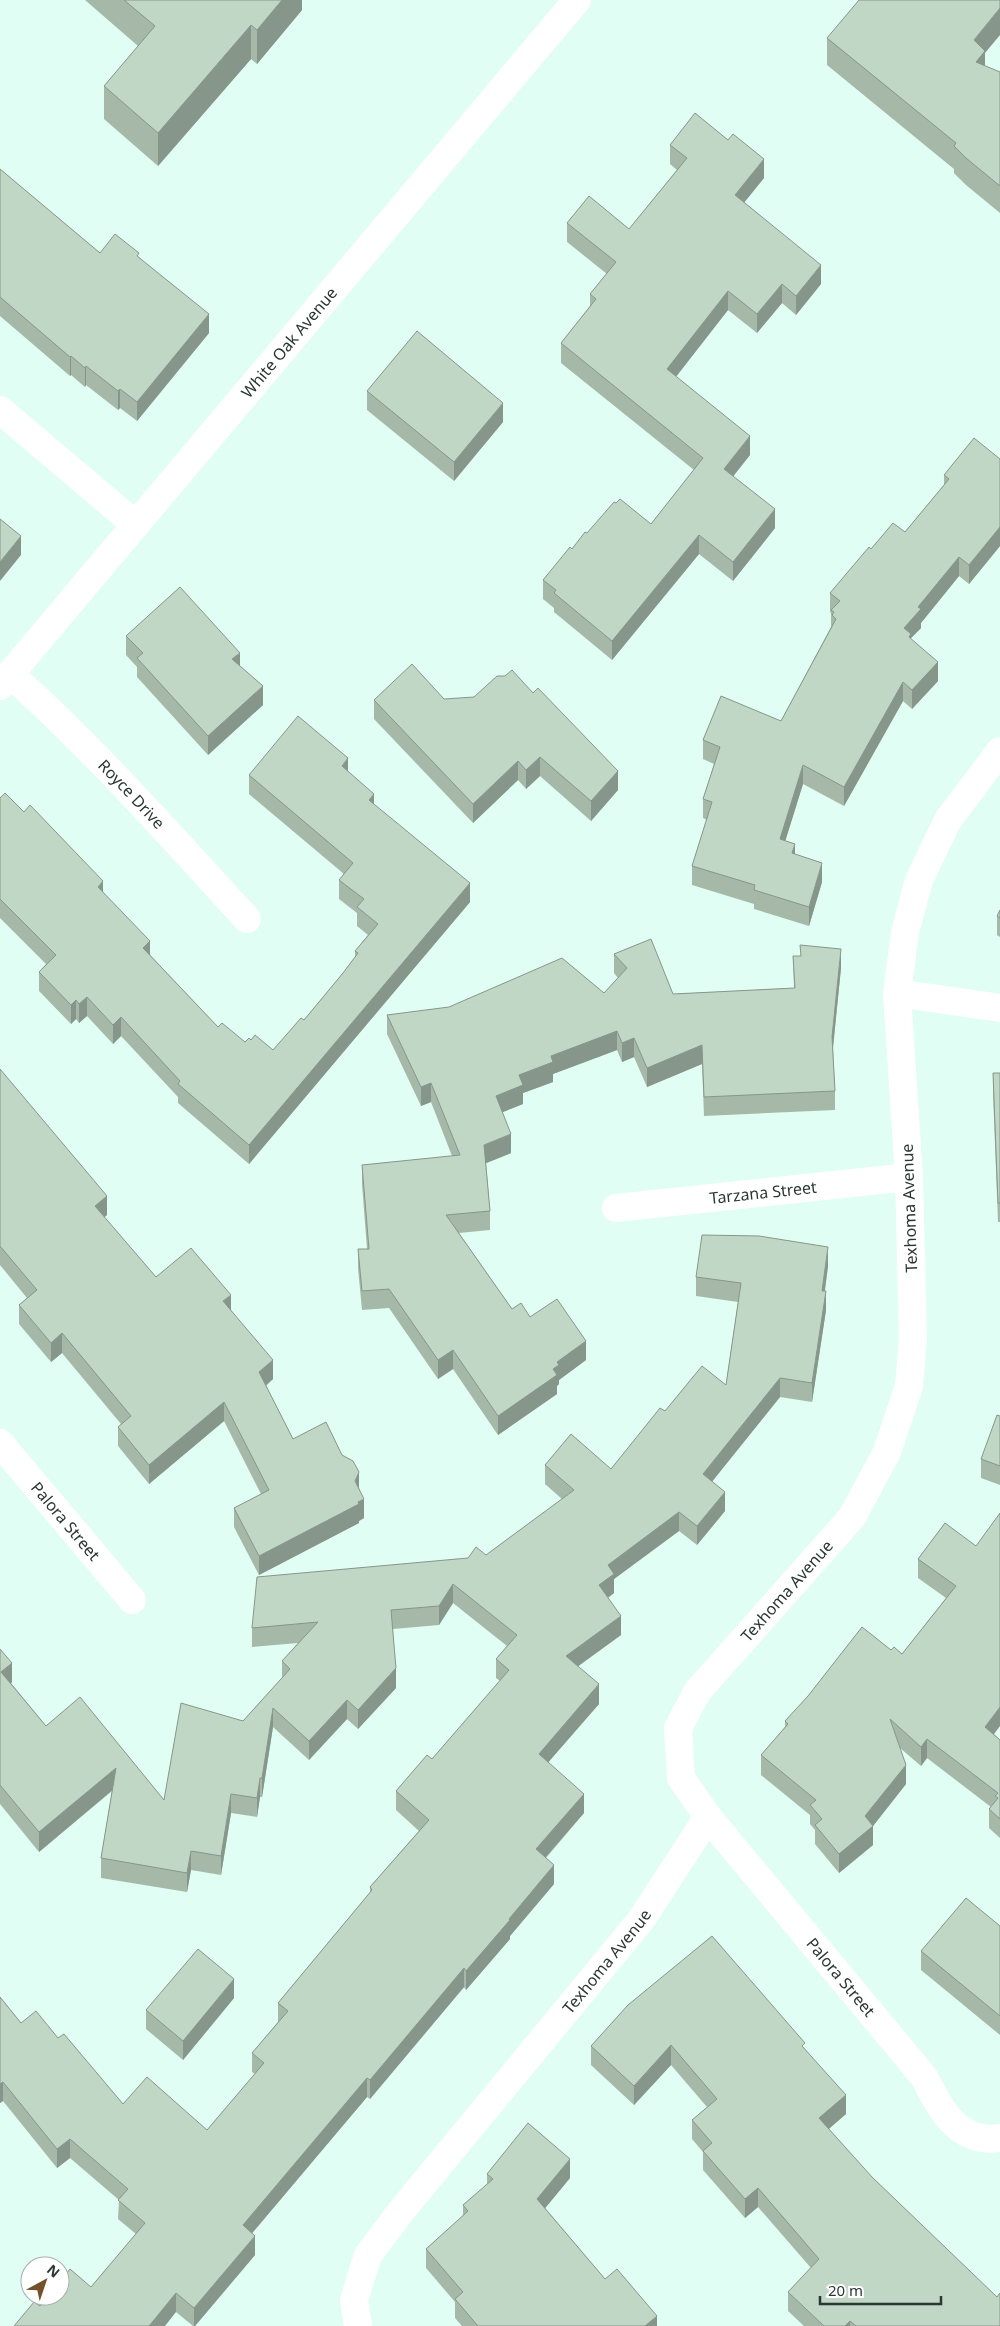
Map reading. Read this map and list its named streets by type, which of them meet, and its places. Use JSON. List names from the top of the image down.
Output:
{
  "streets": {
    "street": [
      "White Oak Avenue",
      "Royce Drive",
      "Tarzana Street",
      "Texhoma Avenue",
      "Palora Street"
    ]
  },
  "crossings": [
    ["White Oak Avenue", "Royce Drive"],
    ["Tarzana Street", "Texhoma Avenue"],
    ["Texhoma Avenue", "Palora Street"]
  ],
  "scale_bar": "20 m",
  "north": "top right"
}
